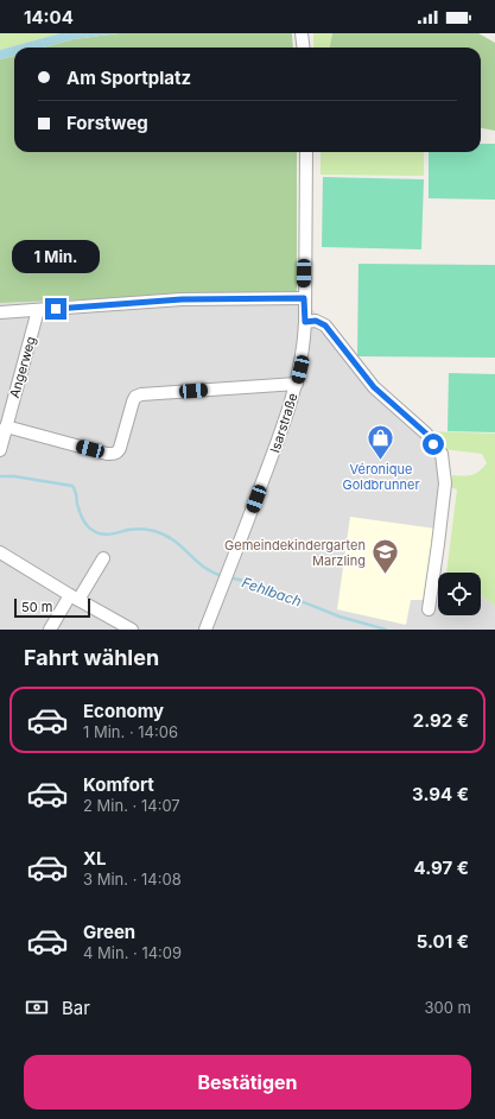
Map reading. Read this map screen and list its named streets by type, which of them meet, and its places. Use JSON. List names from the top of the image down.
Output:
{
  "streets": {
    "street": ["Angerweg", "Isarstraße"]
  },
  "water": ["Fehlbach"],
  "places": {
    "shop": ["Véronique Goldbrunner"],
    "school or university": ["Gemeindekindergarten Marzling"]
  },
  "scale_bar": "50 m",
  "page": {
    "status": "14:04",
    "banner": ["Am Sportplatz", "Forstweg"],
    "bubble": "1 Min.",
    "scale": "50 m",
    "heading": "Fahrt wählen",
    "list": [
      {
        "name": "Economy",
        "note": "1 Min. · 14:06",
        "value": "2.92 €"
      },
      {
        "name": "Komfort",
        "note": "2 Min. · 14:07",
        "value": "3.94 €"
      },
      {
        "name": "XL",
        "note": "3 Min. · 14:08",
        "value": "4.97 €"
      },
      {
        "name": "Green",
        "note": "4 Min. · 14:09",
        "value": "5.01 €"
      }
    ],
    "pay": ["Bar", "300 m"],
    "buttons": "Bestätigen"
  }
}
